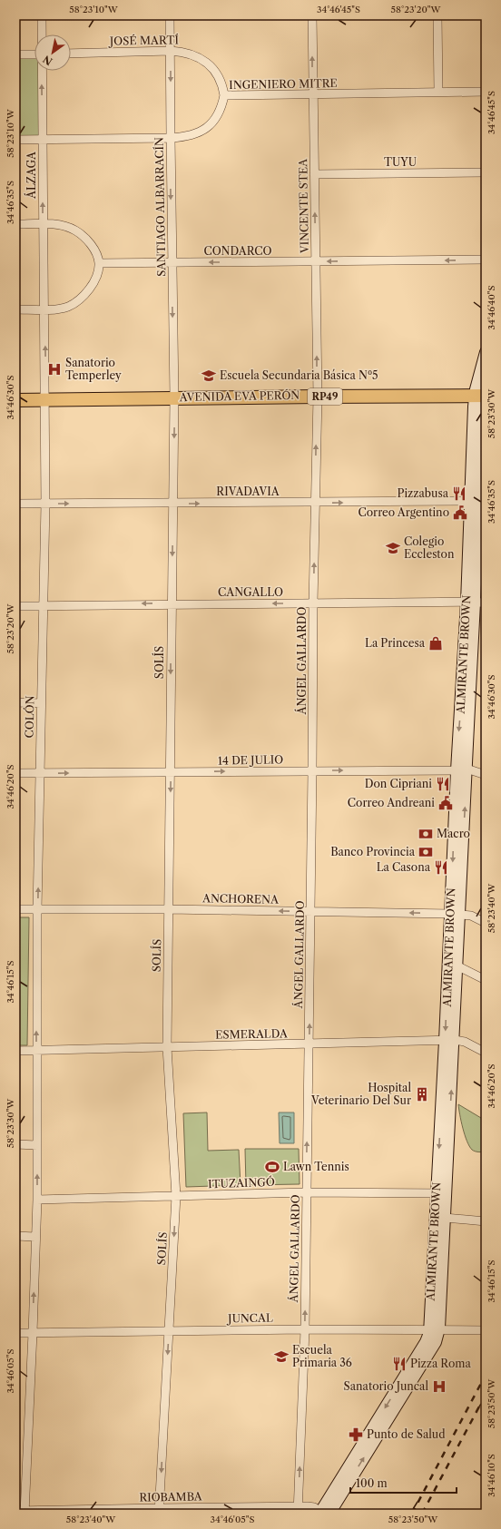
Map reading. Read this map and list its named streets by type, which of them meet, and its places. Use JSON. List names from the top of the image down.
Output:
{
  "streets": {
    "main road": ["AVENIDA EVA PERÓN", "RP49", "ALMIRANTE BROWN"],
    "street": [
      "JOSÉ MARTÍ",
      "INGENIERO MITRE",
      "TUYU",
      "ÁLZAGA",
      "VINCENTE STEA",
      "SANTIAGO ALBARRACÍN",
      "CONDARCO",
      "RIVADAVIA",
      "CANGALLO",
      "ÁNGEL GALLARDO",
      "SOLÍS",
      "COLÓN",
      "14 DE JULIO",
      "ANCHORENA",
      "ESMERALDA",
      "ITUZAINGÓ",
      "JUNCAL",
      "RIOBAMBA"
    ]
  },
  "crossings": [
    ["JOSÉ MARTÍ", "INGENIERO MITRE"],
    ["JOSÉ MARTÍ", "SANTIAGO ALBARRACÍN"],
    ["INGENIERO MITRE", "ÁLZAGA"],
    ["INGENIERO MITRE", "VINCENTE STEA"],
    ["INGENIERO MITRE", "SANTIAGO ALBARRACÍN"],
    ["TUYU", "VINCENTE STEA"],
    ["ÁLZAGA", "AVENIDA EVA PERÓN"],
    ["ÁLZAGA", "COLÓN"],
    ["VINCENTE STEA", "CONDARCO"],
    ["VINCENTE STEA", "AVENIDA EVA PERÓN"],
    ["VINCENTE STEA", "ÁNGEL GALLARDO"],
    ["SANTIAGO ALBARRACÍN", "CONDARCO"],
    ["SANTIAGO ALBARRACÍN", "AVENIDA EVA PERÓN"],
    ["SANTIAGO ALBARRACÍN", "SOLÍS"],
    ["AVENIDA EVA PERÓN", "ALMIRANTE BROWN"],
    ["AVENIDA EVA PERÓN", "ÁNGEL GALLARDO"],
    ["AVENIDA EVA PERÓN", "SOLÍS"],
    ["AVENIDA EVA PERÓN", "COLÓN"],
    ["RIVADAVIA", "ALMIRANTE BROWN"],
    ["RIVADAVIA", "ÁNGEL GALLARDO"],
    ["RIVADAVIA", "SOLÍS"],
    ["RIVADAVIA", "COLÓN"],
    ["CANGALLO", "ALMIRANTE BROWN"],
    ["CANGALLO", "ÁNGEL GALLARDO"],
    ["CANGALLO", "SOLÍS"],
    ["CANGALLO", "COLÓN"],
    ["ALMIRANTE BROWN", "14 DE JULIO"],
    ["ALMIRANTE BROWN", "ANCHORENA"],
    ["ALMIRANTE BROWN", "ESMERALDA"],
    ["ALMIRANTE BROWN", "ITUZAINGÓ"],
    ["ALMIRANTE BROWN", "JUNCAL"],
    ["ALMIRANTE BROWN", "RIOBAMBA"],
    ["ÁNGEL GALLARDO", "14 DE JULIO"],
    ["ÁNGEL GALLARDO", "ANCHORENA"],
    ["ÁNGEL GALLARDO", "ESMERALDA"],
    ["ÁNGEL GALLARDO", "ITUZAINGÓ"],
    ["ÁNGEL GALLARDO", "JUNCAL"],
    ["ÁNGEL GALLARDO", "RIOBAMBA"],
    ["SOLÍS", "14 DE JULIO"],
    ["SOLÍS", "ANCHORENA"],
    ["SOLÍS", "ESMERALDA"],
    ["SOLÍS", "ITUZAINGÓ"],
    ["SOLÍS", "JUNCAL"],
    ["SOLÍS", "RIOBAMBA"],
    ["COLÓN", "14 DE JULIO"],
    ["COLÓN", "ANCHORENA"],
    ["COLÓN", "ESMERALDA"],
    ["COLÓN", "ITUZAINGÓ"],
    ["COLÓN", "JUNCAL"],
    ["COLÓN", "RIOBAMBA"]
  ],
  "one_way": [
    "ÁLZAGA",
    "VINCENTE STEA",
    "SANTIAGO ALBARRACÍN",
    "CONDARCO",
    "RIVADAVIA",
    "CANGALLO",
    "ÁNGEL GALLARDO",
    "SOLÍS",
    "COLÓN",
    "14 DE JULIO",
    "ANCHORENA"
  ],
  "places": {
    "hospital": ["Sanatorio Temperley", "Sanatorio Juncal"],
    "school or university": ["Escuela Secundaria Básica Nº5", "Colegio Eccleston", "Escuela Primaria 36"],
    "restaurant": [
      "Pizzabusa",
      "Don Cipriani",
      "La Casona",
      "Pizza Roma"
    ],
    "public building": ["Correo Argentino", "Correo Andreani"],
    "shop": ["La Princesa"],
    "bank": ["Macro", "Banco Provincia"],
    "building": ["Hospital Veterinario Del Sur"],
    "sports": ["Lawn Tennis"],
    "pharmacy": ["Punto de Salud"]
  },
  "scale_bar": "100 m",
  "north": "bottom left",
  "coordinates": [
    "58°23'10\"W",
    "34°46'45\"S",
    "58°23'20\"W",
    "34°46'35\"S",
    "34°46'40\"S",
    "34°46'30\"S",
    "58°23'30\"W",
    "34°46'20\"S",
    "58°23'40\"W",
    "34°46'15\"S",
    "34°46'05\"S",
    "58°23'50\"W",
    "34°46'10\"S"
  ]
}
